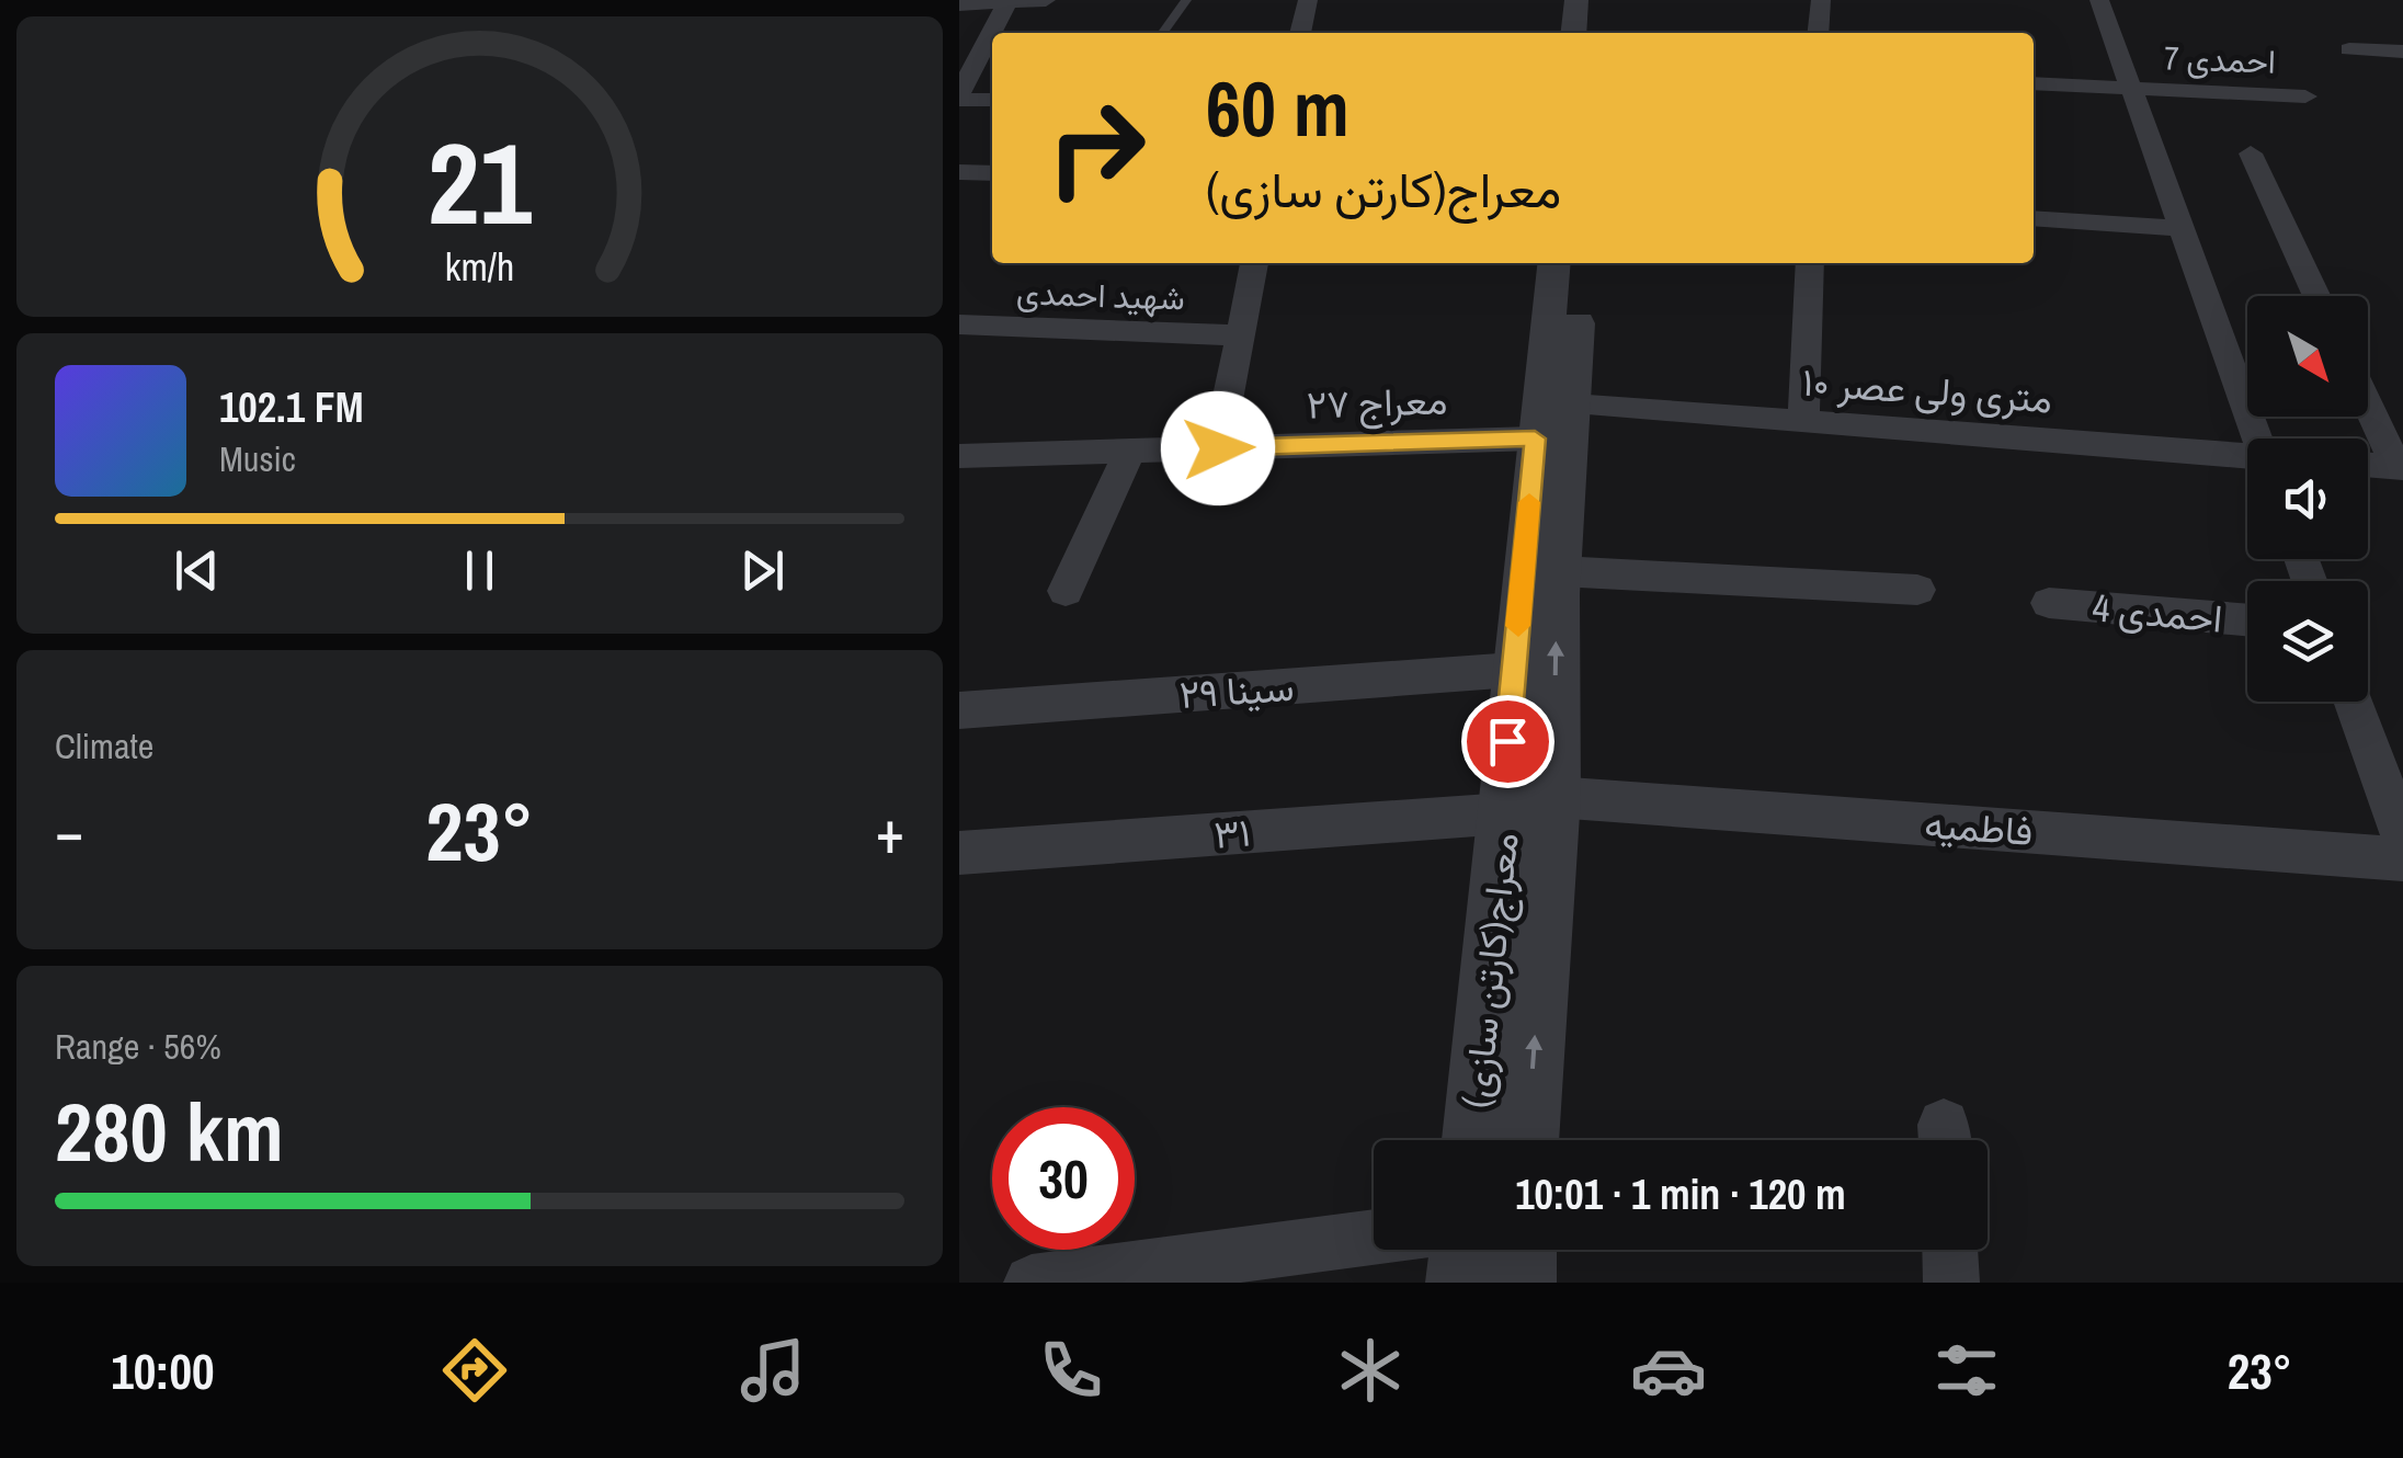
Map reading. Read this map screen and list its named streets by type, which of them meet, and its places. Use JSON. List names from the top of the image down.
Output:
{
  "streets": {
    "street": [
      "احمدی 7",
      "شهید احمدی",
      "۱۰ متری ولی عصر",
      "معراج ۲۷",
      "احمدی 4",
      "۲۹ سینا",
      "فاطمیه",
      "۳۱",
      "معراج(کارتن سازی)"
    ]
  },
  "crossings": [
    ["۱۰ متری ولی عصر", "معراج(کارتن سازی)"],
    ["معراج ۲۷", "معراج(کارتن سازی)"],
    ["۲۹ سینا", "معراج(کارتن سازی)"],
    ["فاطمیه", "معراج(کارتن سازی)"],
    ["۳۱", "معراج(کارتن سازی)"]
  ],
  "north": "bottom right",
  "page": {
    "turn": ["60 m", "معراج(کارتن سازی)"],
    "song": ["102.1 FM", "Music"],
    "tile": [
      "Climate",
      ["Range · 56%", "280 km"]
    ],
    "heat": ["−", "23°", "+"],
    "limit": "30",
    "trip": "10:01 · 1 min · 120 m",
    "tabs": ["10:00", "23°"],
    "gauge": ["21", "km/h"]
  }
}
